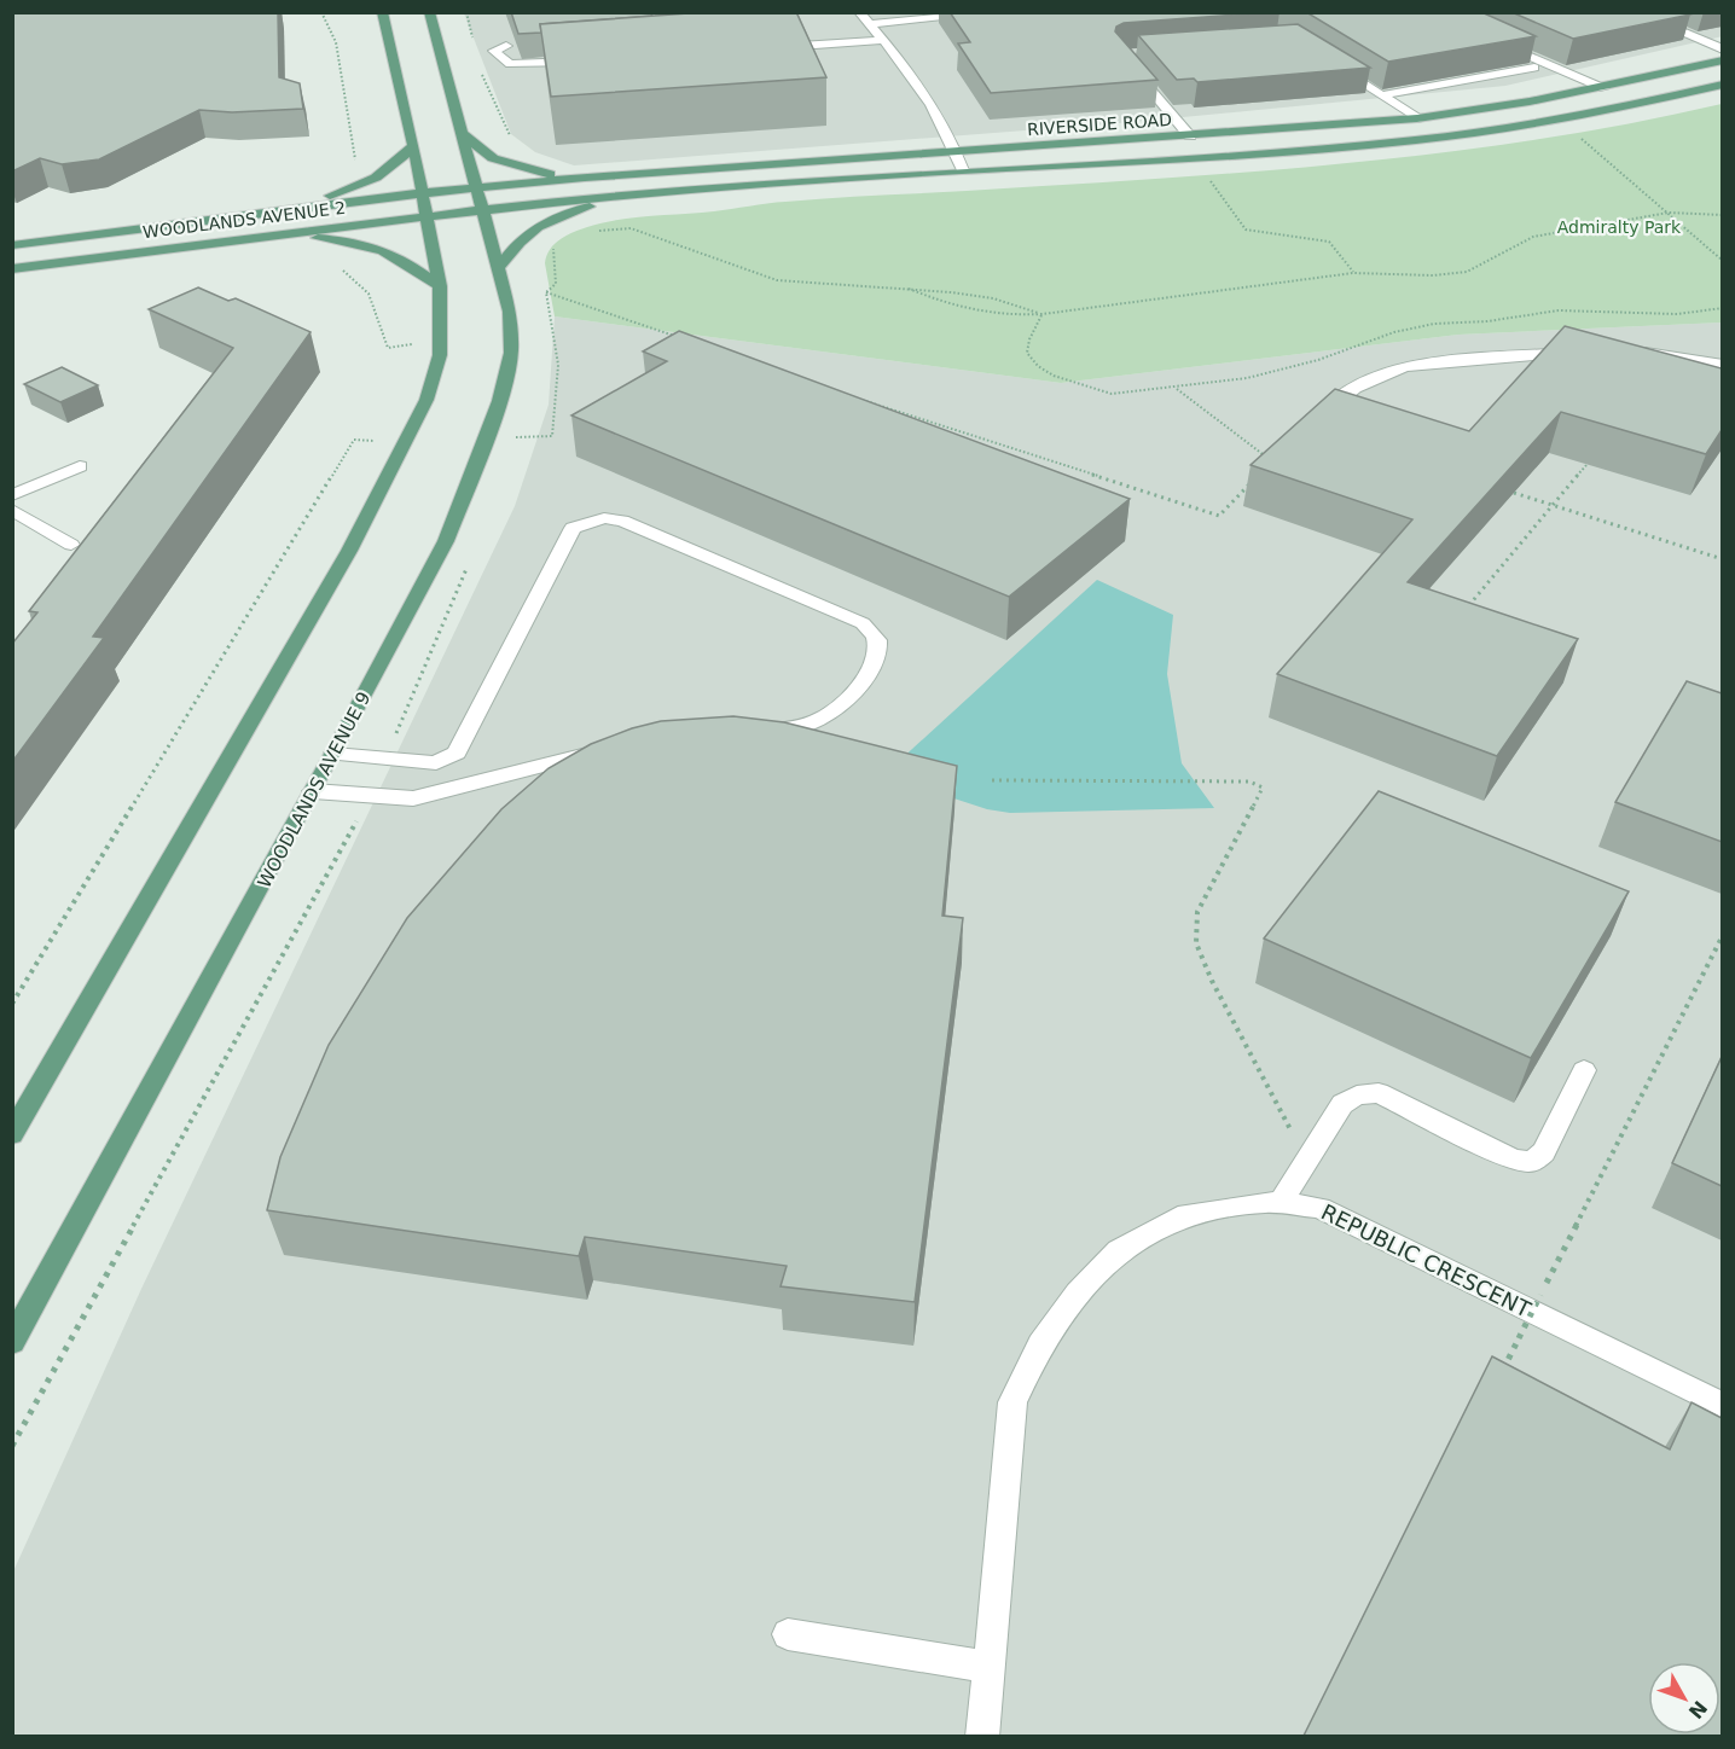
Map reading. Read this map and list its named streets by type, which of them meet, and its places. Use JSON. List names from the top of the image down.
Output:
{
  "streets": {
    "main road": ["RIVERSIDE ROAD", "WOODLANDS AVENUE 2", "WOODLANDS AVENUE 9"],
    "lane": ["REPUBLIC CRESCENT"]
  },
  "crossings": [
    ["RIVERSIDE ROAD", "WOODLANDS AVENUE 2"],
    ["RIVERSIDE ROAD", "WOODLANDS AVENUE 9"],
    ["WOODLANDS AVENUE 2", "WOODLANDS AVENUE 9"]
  ],
  "parks": ["Admiralty Park"],
  "north": "bottom right"
}
